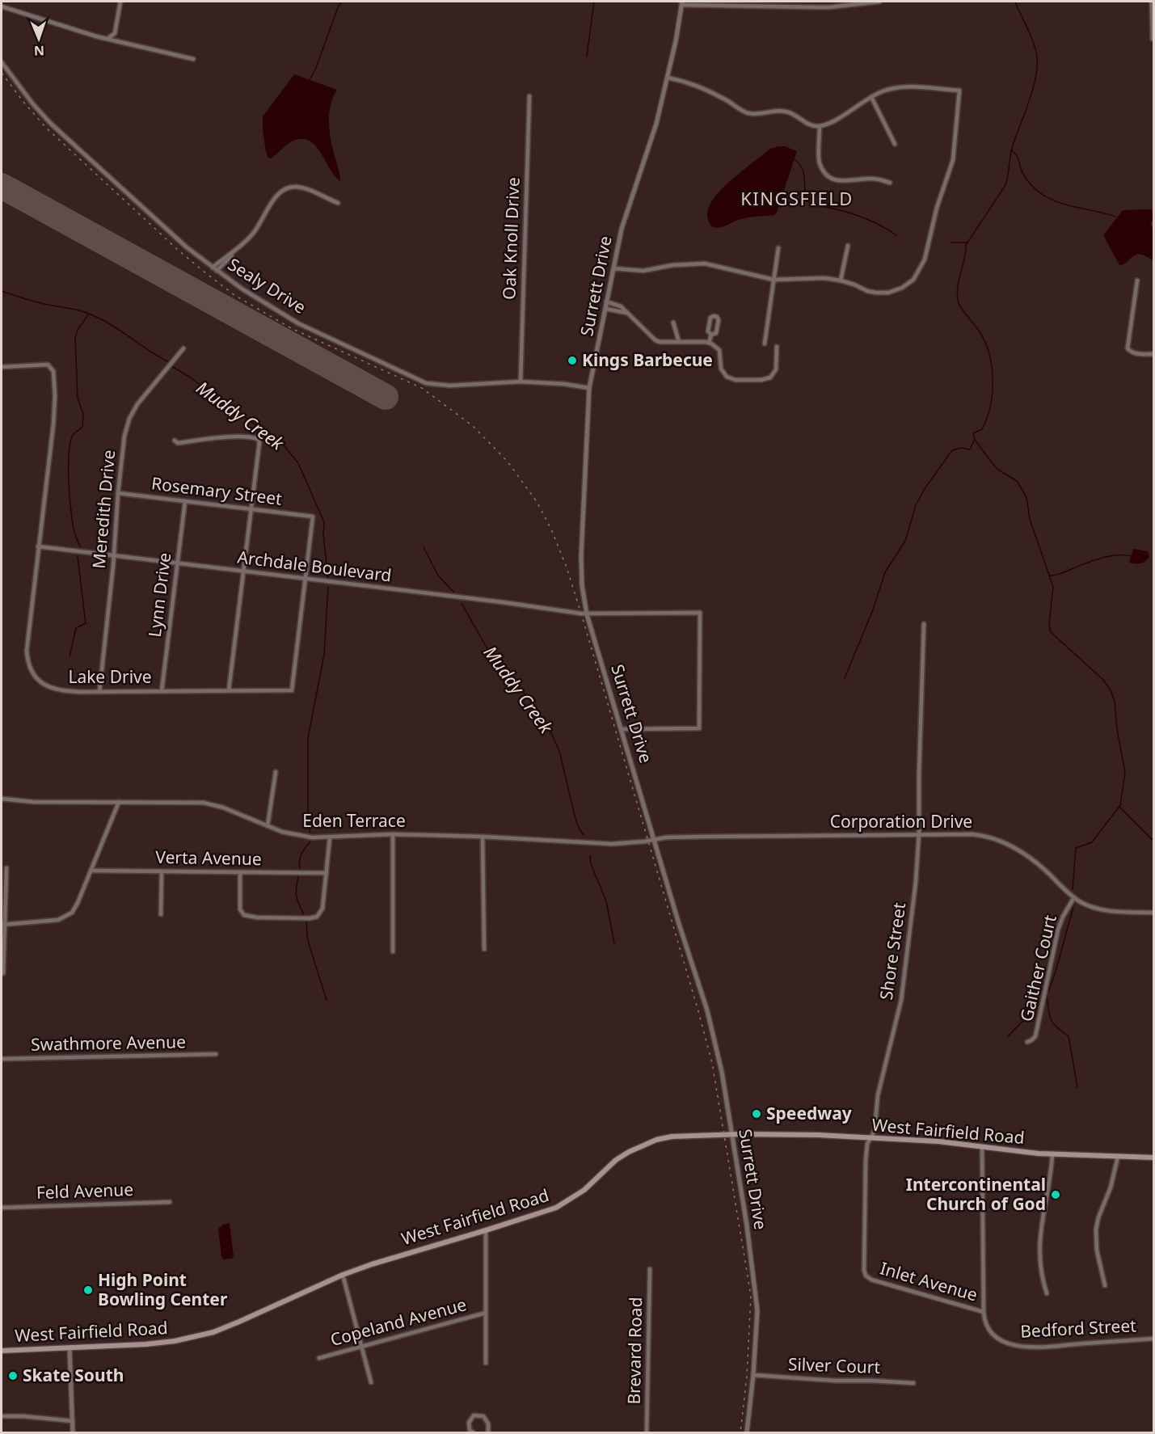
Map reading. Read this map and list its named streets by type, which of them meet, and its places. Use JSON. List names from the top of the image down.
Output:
{
  "streets": {
    "main road": ["West Fairfield Road"],
    "street": [
      "Oak Knoll Drive",
      "Sealy Drive",
      "Surrett Drive",
      "Rosemary Street",
      "Meredith Drive",
      "Archdale Boulevard",
      "Lynn Drive",
      "Lake Drive",
      "Eden Terrace",
      "Corporation Drive",
      "Verta Avenue",
      "Shore Street",
      "Gaither Court",
      "Swathmore Avenue",
      "Feld Avenue",
      "Inlet Avenue",
      "Copeland Avenue",
      "Bedford Street",
      "Brevard Road",
      "Silver Court"
    ]
  },
  "crossings": [
    ["Oak Knoll Drive", "Sealy Drive"],
    ["Sealy Drive", "Surrett Drive"],
    ["Surrett Drive", "Archdale Boulevard"],
    ["Surrett Drive", "Eden Terrace"],
    ["Surrett Drive", "Corporation Drive"],
    ["Surrett Drive", "West Fairfield Road"],
    ["Surrett Drive", "Silver Court"],
    ["Rosemary Street", "Meredith Drive"],
    ["Rosemary Street", "Lynn Drive"],
    ["Rosemary Street", "Lake Drive"],
    ["Meredith Drive", "Archdale Boulevard"],
    ["Meredith Drive", "Lake Drive"],
    ["Archdale Boulevard", "Lynn Drive"],
    ["Archdale Boulevard", "Lake Drive"],
    ["Lynn Drive", "Lake Drive"],
    ["Eden Terrace", "Corporation Drive"],
    ["Corporation Drive", "Shore Street"],
    ["Corporation Drive", "Gaither Court"],
    ["Shore Street", "West Fairfield Road"],
    ["Shore Street", "Inlet Avenue"],
    ["West Fairfield Road", "Bedford Street"],
    ["Inlet Avenue", "Bedford Street"]
  ],
  "districts": ["KINGSFIELD"],
  "water": ["Muddy Creek"],
  "places": [
    "Kings Barbecue",
    "Speedway",
    "Intercontinental Church of God",
    "High Point Bowling Center",
    "Skate South"
  ],
  "north": "bottom"
}
